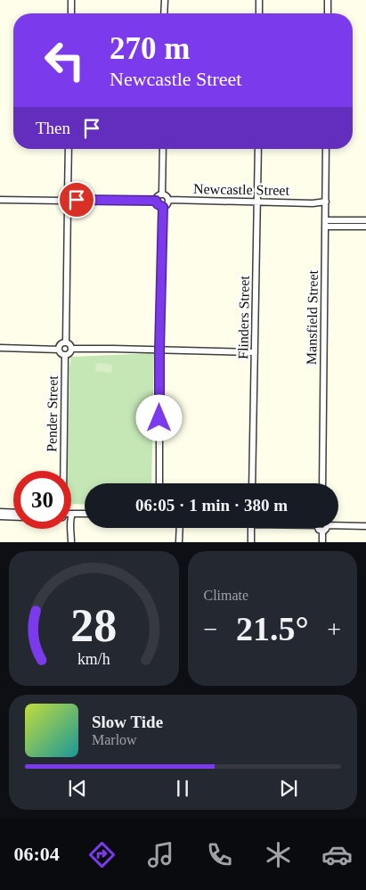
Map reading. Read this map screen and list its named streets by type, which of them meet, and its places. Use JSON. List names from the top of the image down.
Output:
{
  "streets": {
    "street": [
      "Newcastle Street",
      "Flinders Street",
      "Mansfield Street",
      "Pender Street"
    ]
  },
  "crossings": [
    ["Newcastle Street", "Flinders Street"],
    ["Newcastle Street", "Mansfield Street"]
  ],
  "page": {
    "turn": ["270 m", "Newcastle Street"],
    "then": "Then",
    "limit": "30",
    "trip": "06:05 · 1 min · 380 m",
    "tile": "Climate",
    "heat": ["−", "21.5°", "+"],
    "song": ["Slow Tide", "Marlow"],
    "tabs": "06:04",
    "gauge": ["28", "km/h"]
  }
}
